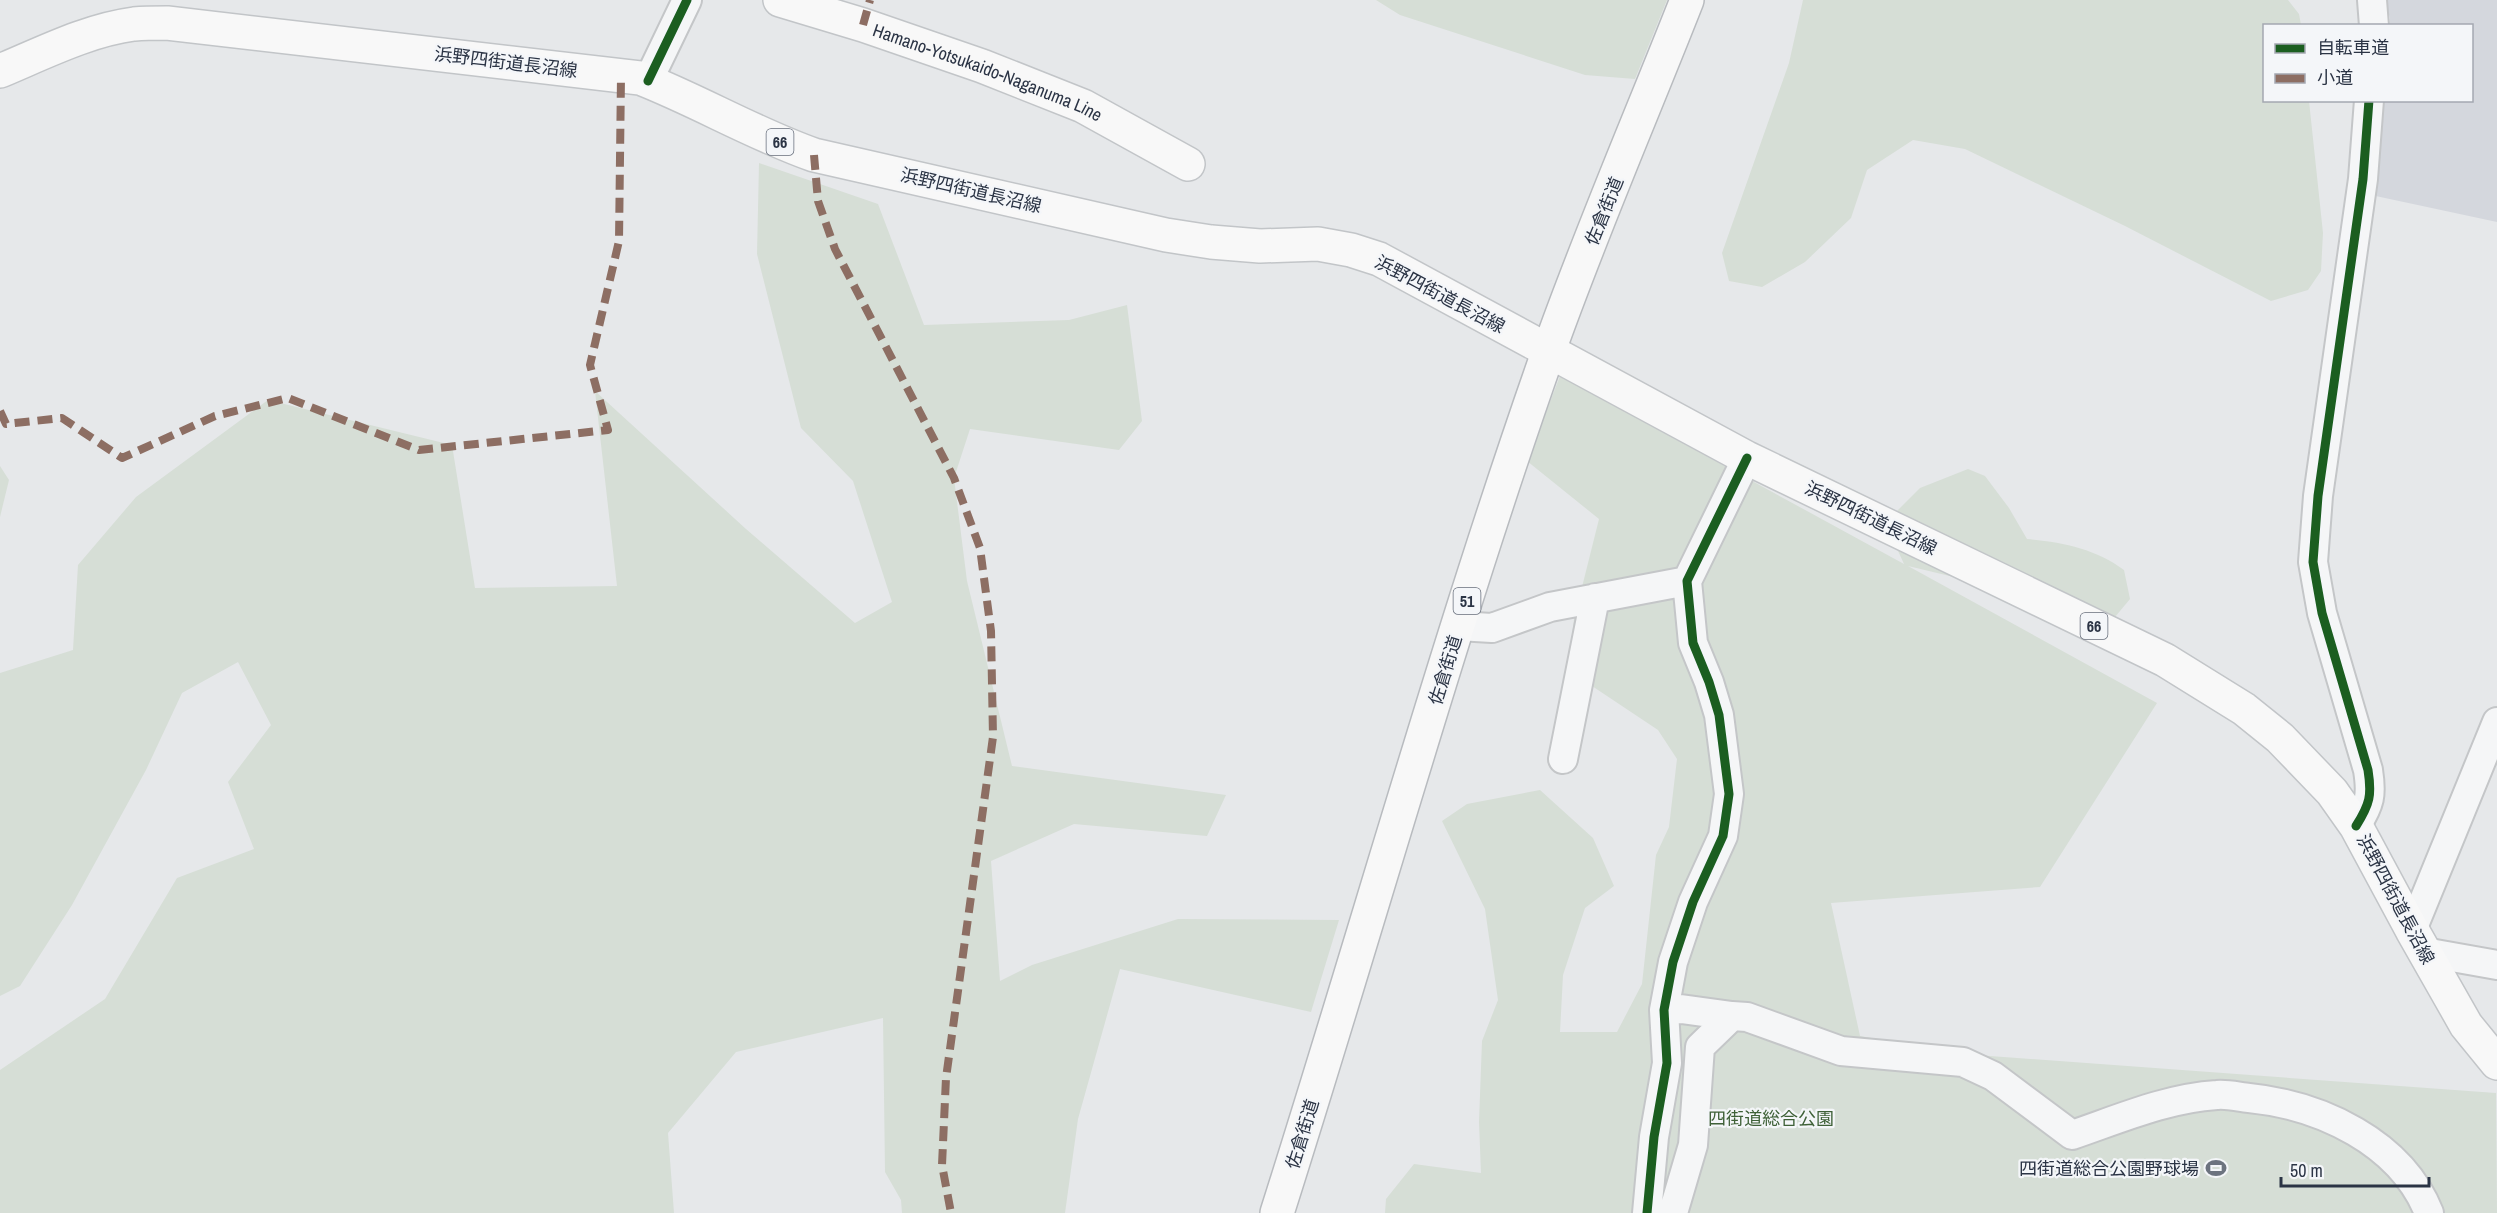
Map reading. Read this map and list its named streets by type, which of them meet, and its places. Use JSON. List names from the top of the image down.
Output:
{
  "streets": {
    "main road": [
      "浜野四街道長沼線",
      "Hamano-Yotsukaido-Naganuma Line",
      "66",
      "佐倉街道",
      "51"
    ]
  },
  "crossings": [
    ["浜野四街道長沼線", "佐倉街道"]
  ],
  "parks": ["四街道総合公園"],
  "places": {
    "sports": ["四街道総合公園野球場"]
  },
  "legend": ["自転車道", "小道"],
  "scale_bar": "50 m"
}
